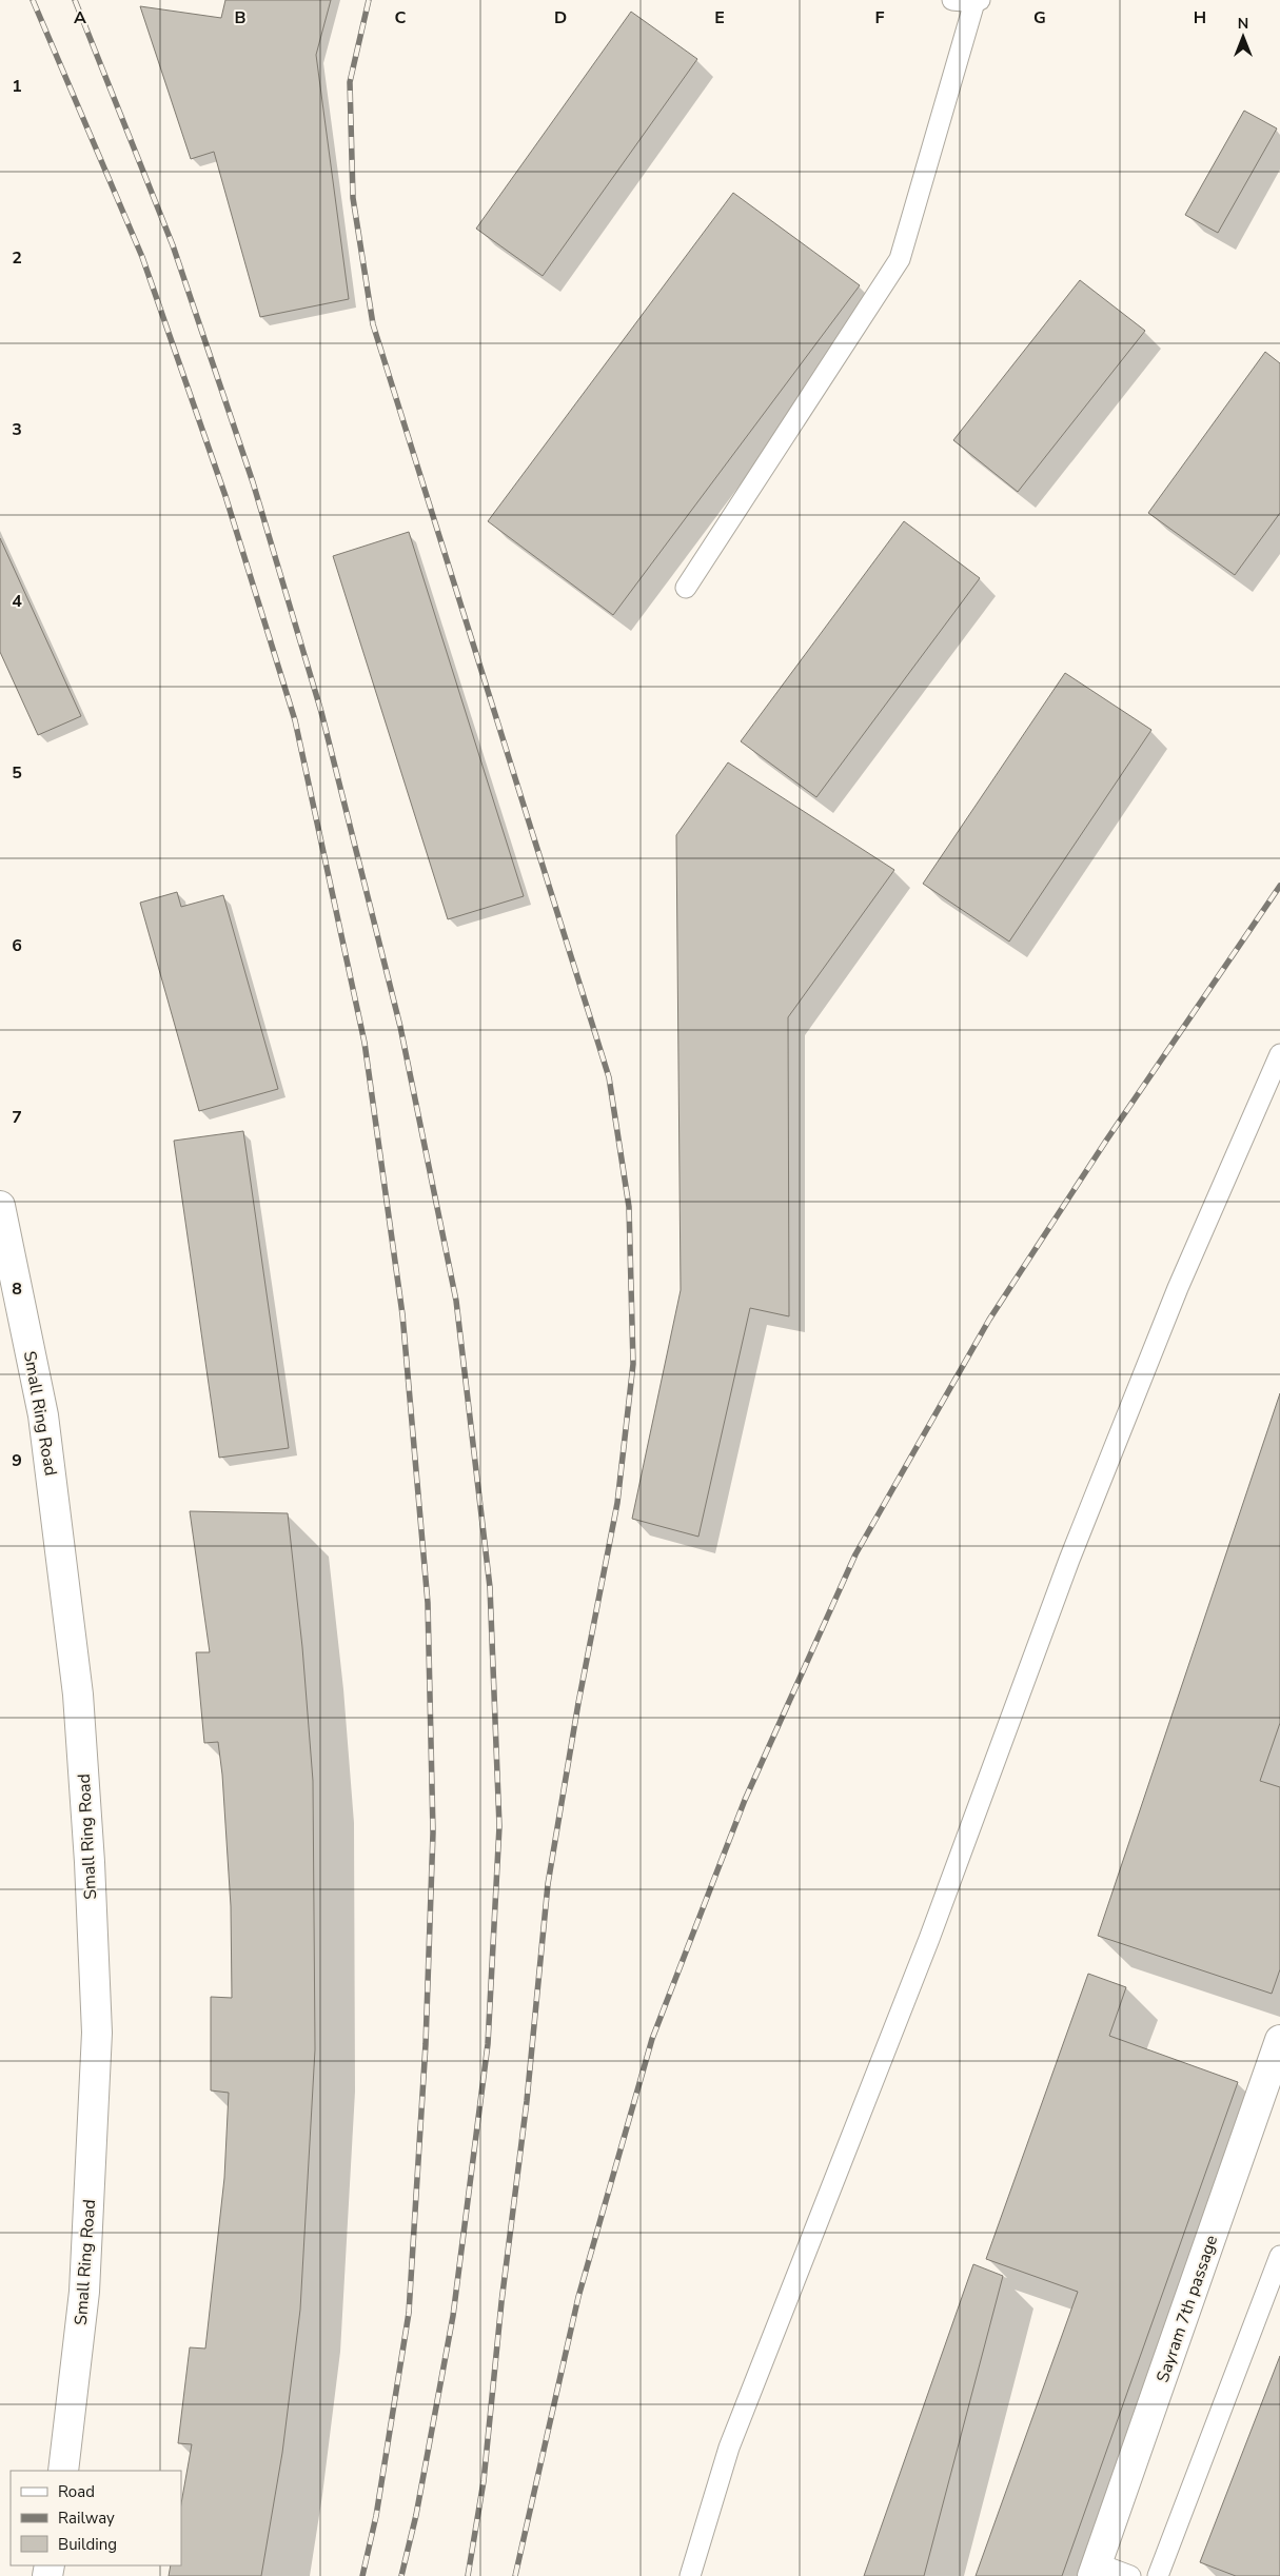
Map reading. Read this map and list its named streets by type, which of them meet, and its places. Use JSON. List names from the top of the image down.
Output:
{
  "streets": {
    "main road": ["Small Ring Road", "Sayram 7th passage"]
  },
  "legend": ["Road", "Railway", "Building"],
  "north": "top",
  "grid": {
    "columns": [
      "A",
      "B",
      "C",
      "D",
      "E",
      "F",
      "G",
      "H"
    ],
    "rows": [
      "1",
      "2",
      "3",
      "4",
      "5",
      "6",
      "7",
      "8",
      "9"
    ]
  }
}
